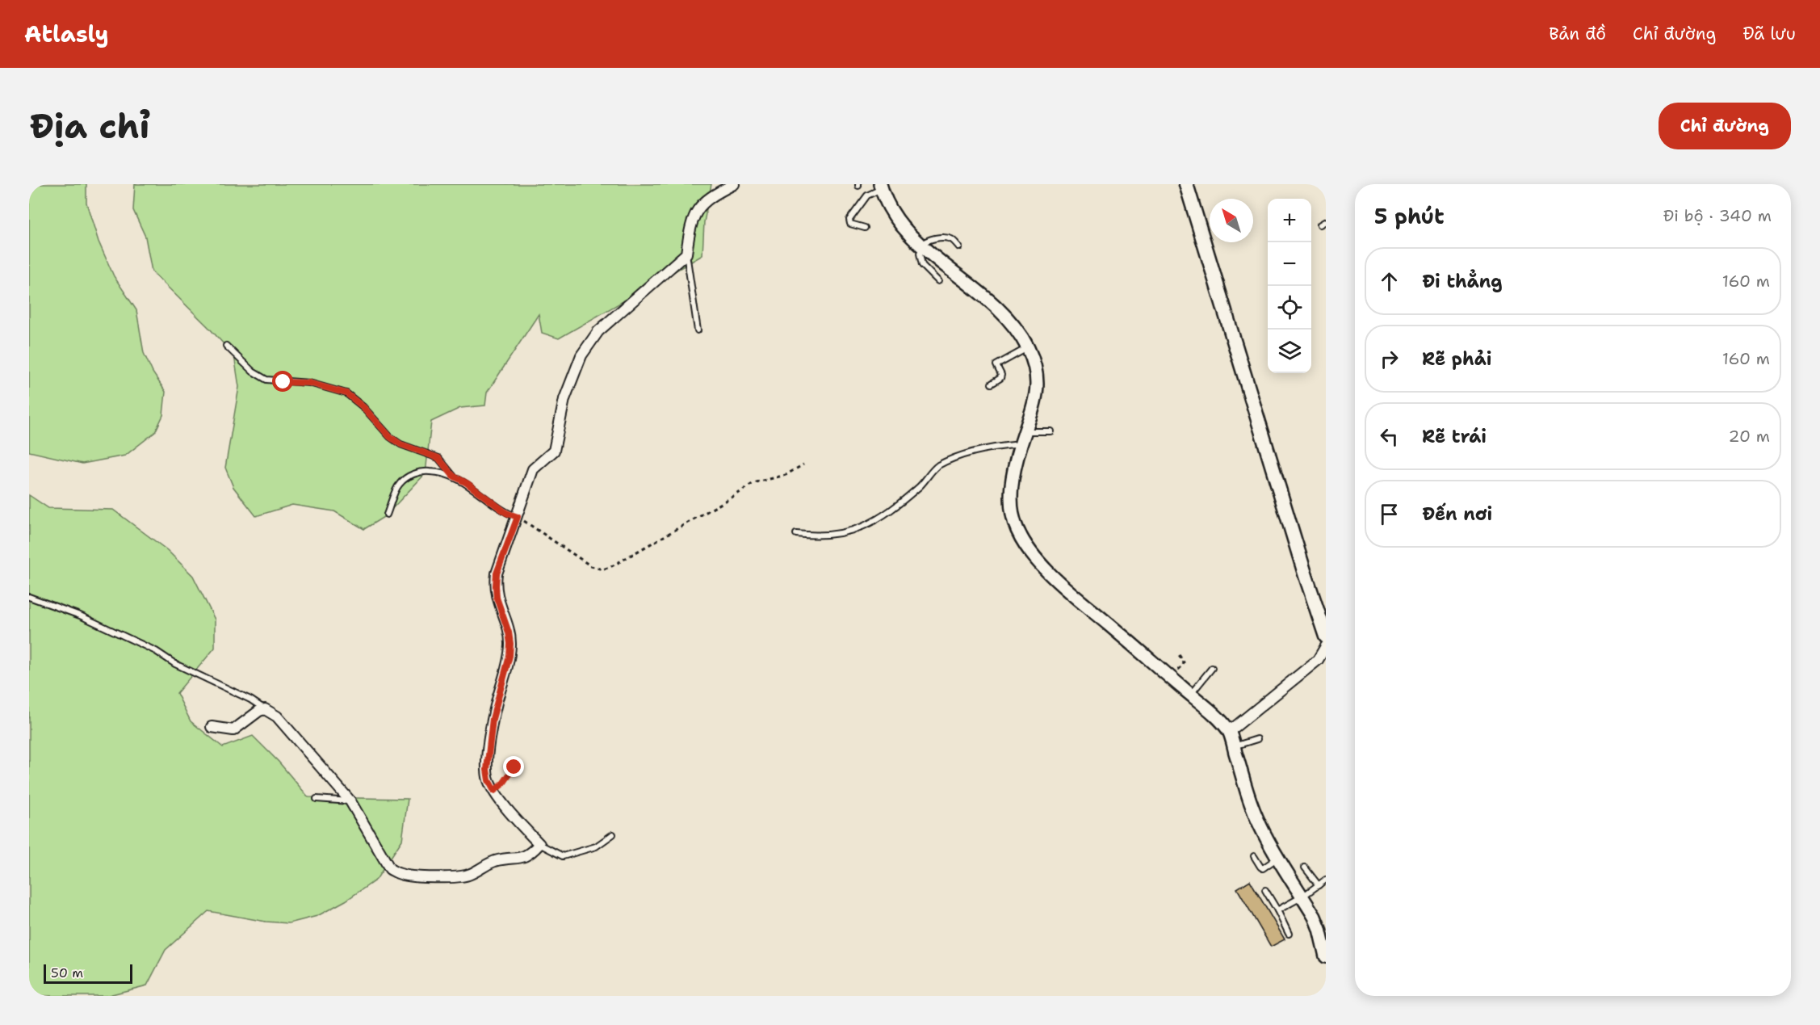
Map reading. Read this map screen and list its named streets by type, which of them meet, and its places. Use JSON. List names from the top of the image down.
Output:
{
  "scale_bar": "50 m",
  "north": "top left",
  "page": {
    "header": "Atlasly",
    "nav": ["Bản đồ", "Chỉ đường", "Đã lưu"],
    "buttons": "Chỉ đường",
    "title": "Địa chỉ",
    "heading": ["5 phút", "Đi bộ · 340 m"],
    "map_buttons": ["+", "−"],
    "list": [
      ["Đi thẳng", "160 m"],
      ["Rẽ phải", "160 m"],
      ["Rẽ trái", "20 m"],
      "Đến nơi"
    ],
    "scale": "50 m"
  }
}
